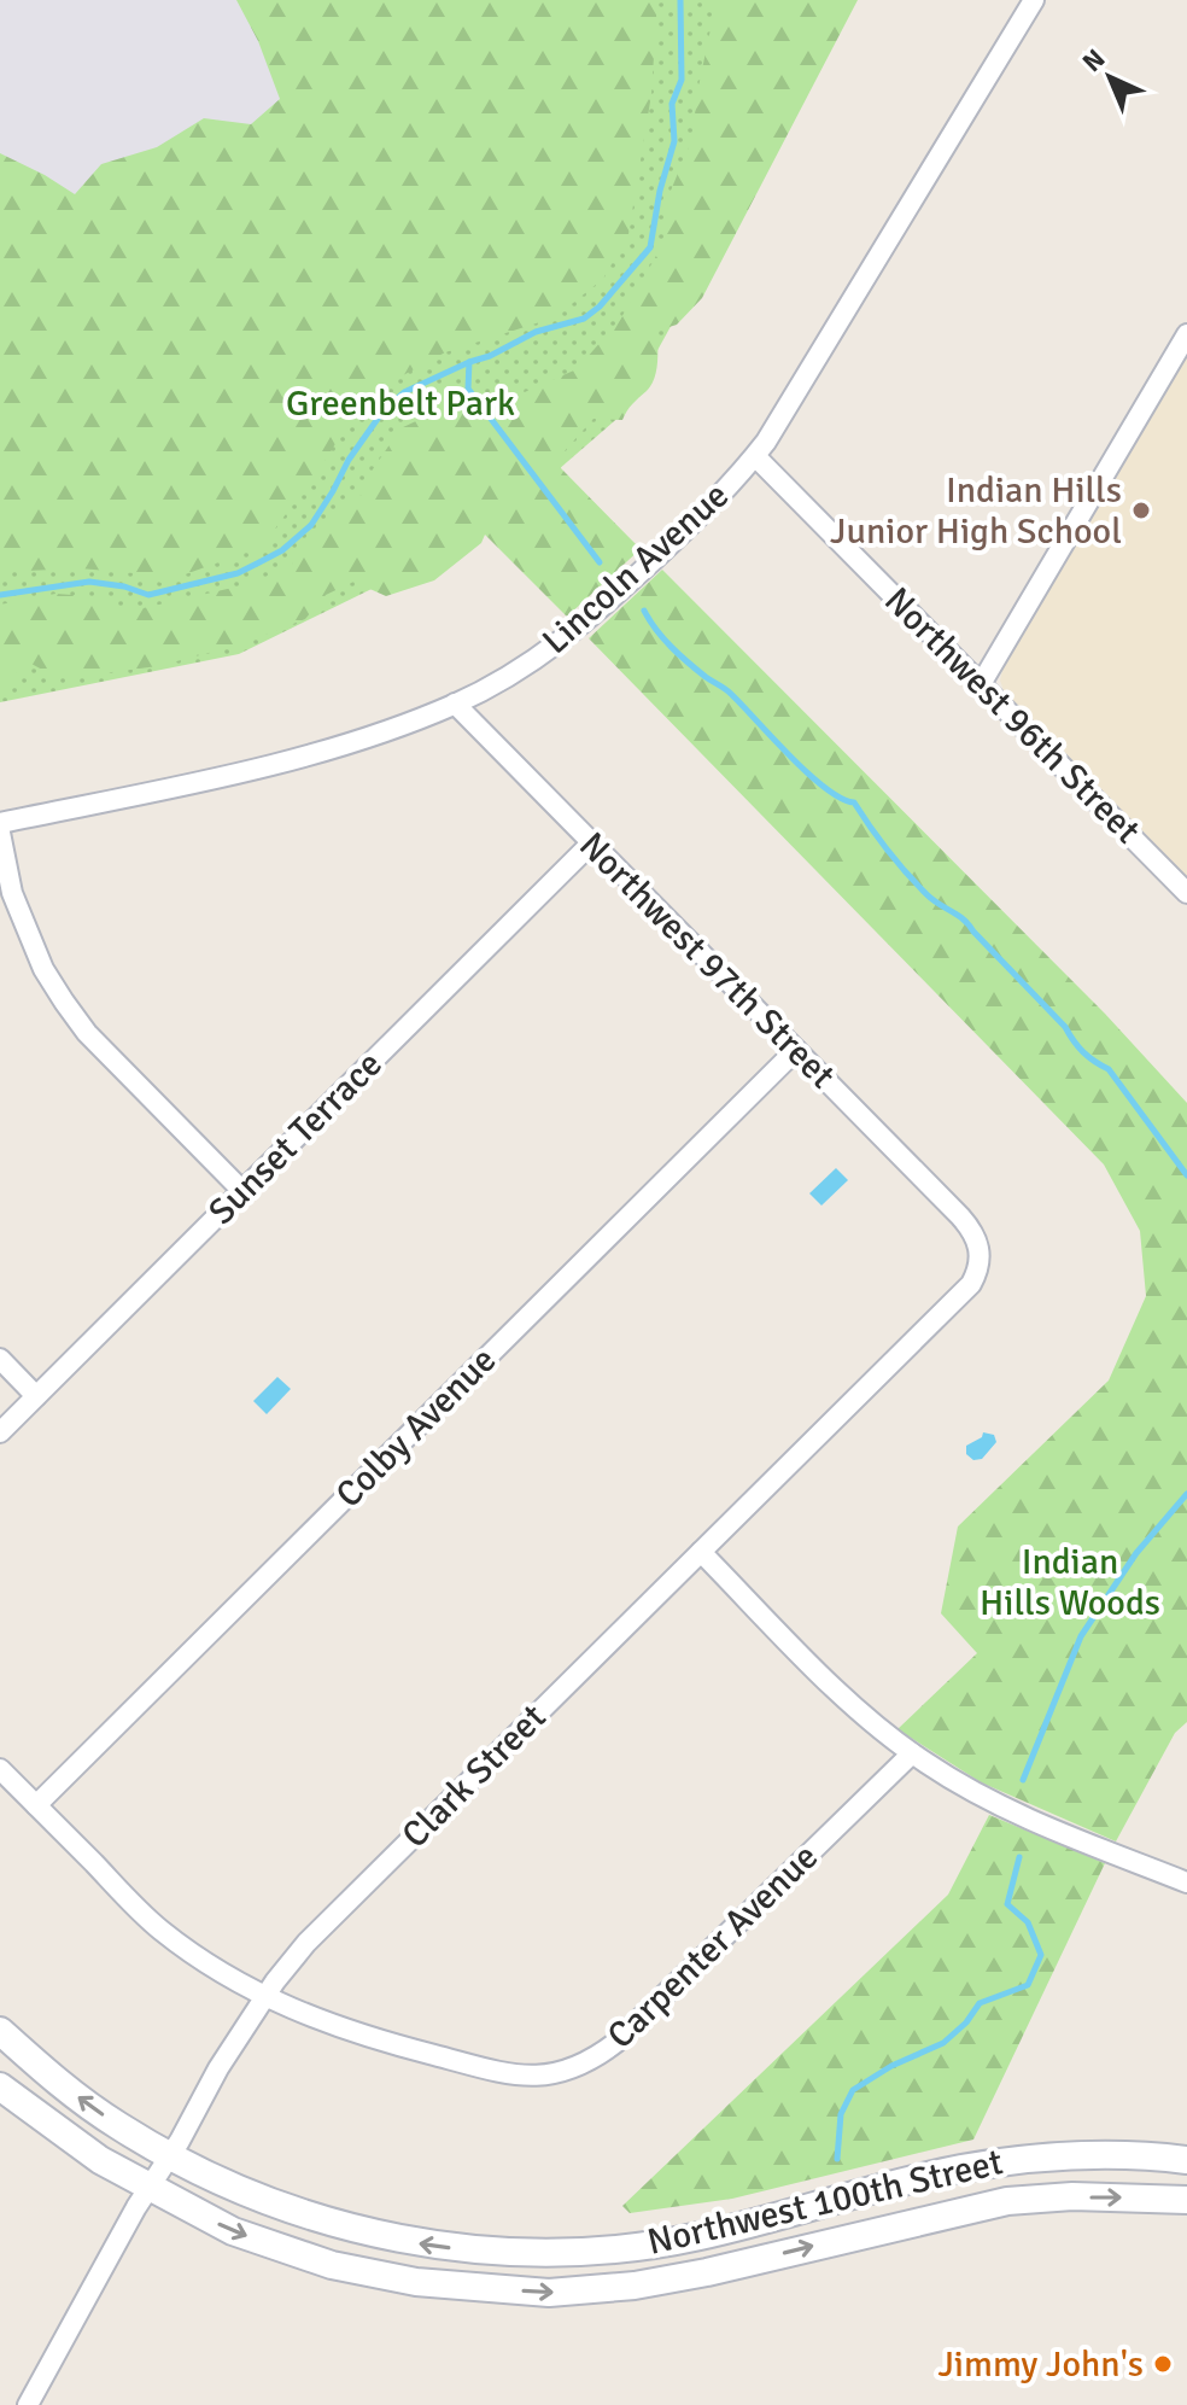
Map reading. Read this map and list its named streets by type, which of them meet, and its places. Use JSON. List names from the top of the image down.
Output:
{
  "streets": {
    "main road": ["Northwest 100th Street"],
    "street": [
      "Lincoln Avenue",
      "Northwest 96th Street",
      "Northwest 97th Street",
      "Sunset Terrace",
      "Colby Avenue",
      "Clark Street",
      "Carpenter Avenue"
    ]
  },
  "crossings": [
    ["Lincoln Avenue", "Northwest 96th Street"],
    ["Lincoln Avenue", "Northwest 97th Street"],
    ["Northwest 97th Street", "Sunset Terrace"],
    ["Northwest 97th Street", "Colby Avenue"],
    ["Northwest 97th Street", "Clark Street"],
    ["Colby Avenue", "Carpenter Avenue"],
    ["Clark Street", "Carpenter Avenue"],
    ["Clark Street", "Northwest 100th Street"]
  ],
  "parks": ["Greenbelt Park", "Indian Hills Woods"],
  "places": ["Indian Hills Junior High School", "Jimmy John's"],
  "north": "top left"
}
